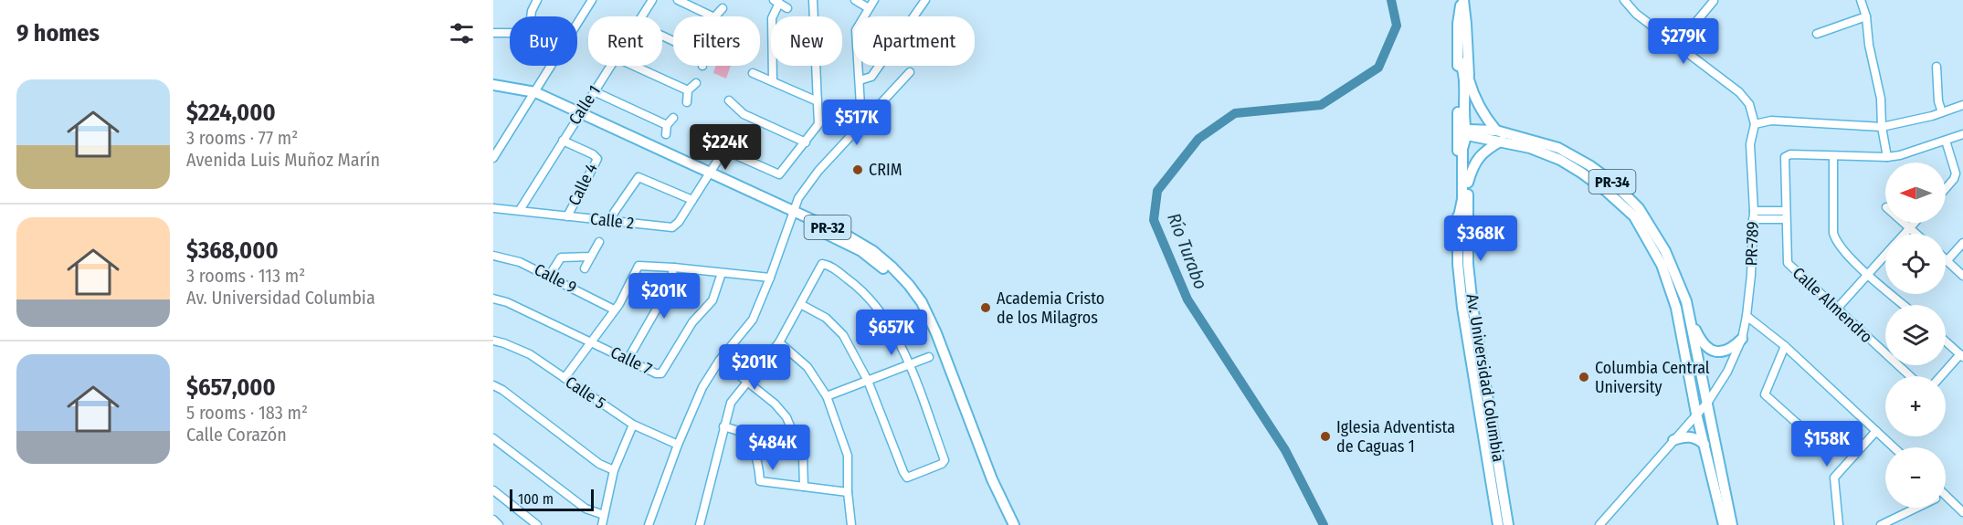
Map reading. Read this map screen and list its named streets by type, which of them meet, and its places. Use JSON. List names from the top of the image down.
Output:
{
  "streets": {
    "main road": ["PR-34", "PR-32", "Av. Universidad Columbia"],
    "street": [
      "Calle 1",
      "Calle 4",
      "Calle 2",
      "PR-789",
      "Calle 9",
      "Calle Almendro",
      "Calle 7",
      "Calle 5"
    ]
  },
  "crossings": [
    ["Calle 1", "Calle 4"],
    ["Calle 1", "Calle 2"],
    ["Calle 1", "PR-32"],
    ["PR-34", "PR-789"],
    ["PR-34", "Av. Universidad Columbia"],
    ["Calle 4", "Calle 2"],
    ["Calle 2", "PR-32"]
  ],
  "water": ["Río Turabo"],
  "places": [
    "CRIM",
    "Academia Cristo de los Milagros",
    "Columbia Central University",
    "Iglesia Adventista de Caguas 1"
  ],
  "scale_bar": "100 m",
  "north": "left",
  "page": {
    "heading": "9 homes",
    "chip": [
      "Buy",
      "Rent",
      "Filters",
      "New",
      "Apartment"
    ],
    "price": [
      "$279K",
      "$517K",
      "$224K",
      "$368K",
      "$201K",
      "$657K",
      "$201K",
      "$158K",
      "$484K"
    ],
    "list": [
      {
        "name": "$224,000",
        "note": "3 rooms · 77 m² · Avenida Luis Muñoz Marín"
      },
      {
        "name": "$368,000",
        "note": "3 rooms · 113 m² · Av. Universidad Columbia"
      },
      {
        "name": "$657,000",
        "note": "5 rooms · 183 m² · Calle Corazón"
      }
    ],
    "map_buttons": ["+", "−"],
    "scale": "100 m"
  }
}
